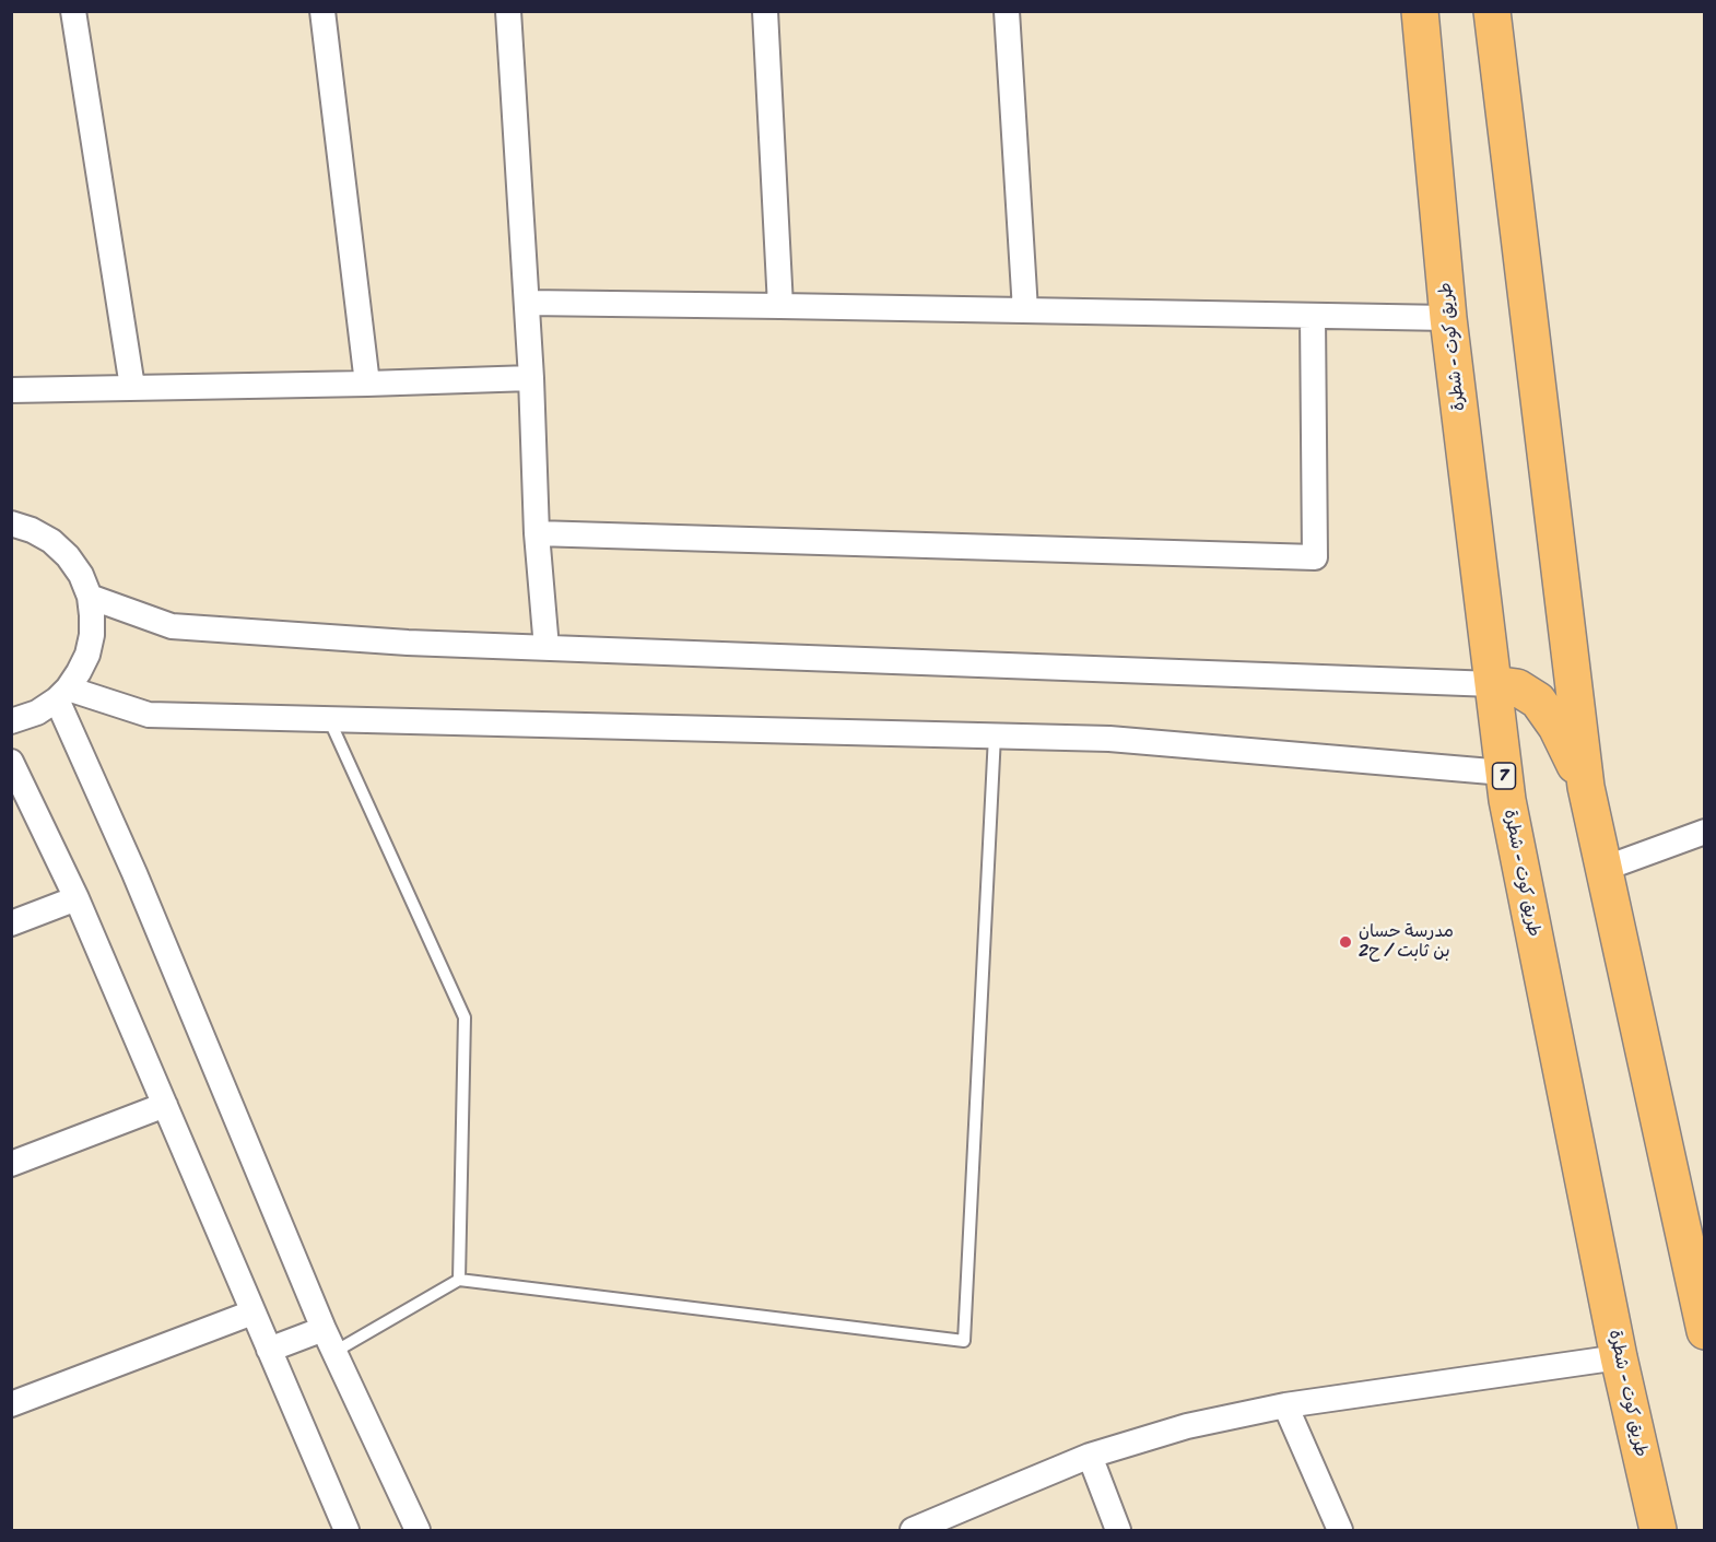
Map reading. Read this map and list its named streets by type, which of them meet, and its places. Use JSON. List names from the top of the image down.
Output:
{
  "streets": {
    "highway": ["طريق كوت - شطرة", "7"]
  },
  "places": ["مدرسة حسان بن ثابت / ح2"]
}
